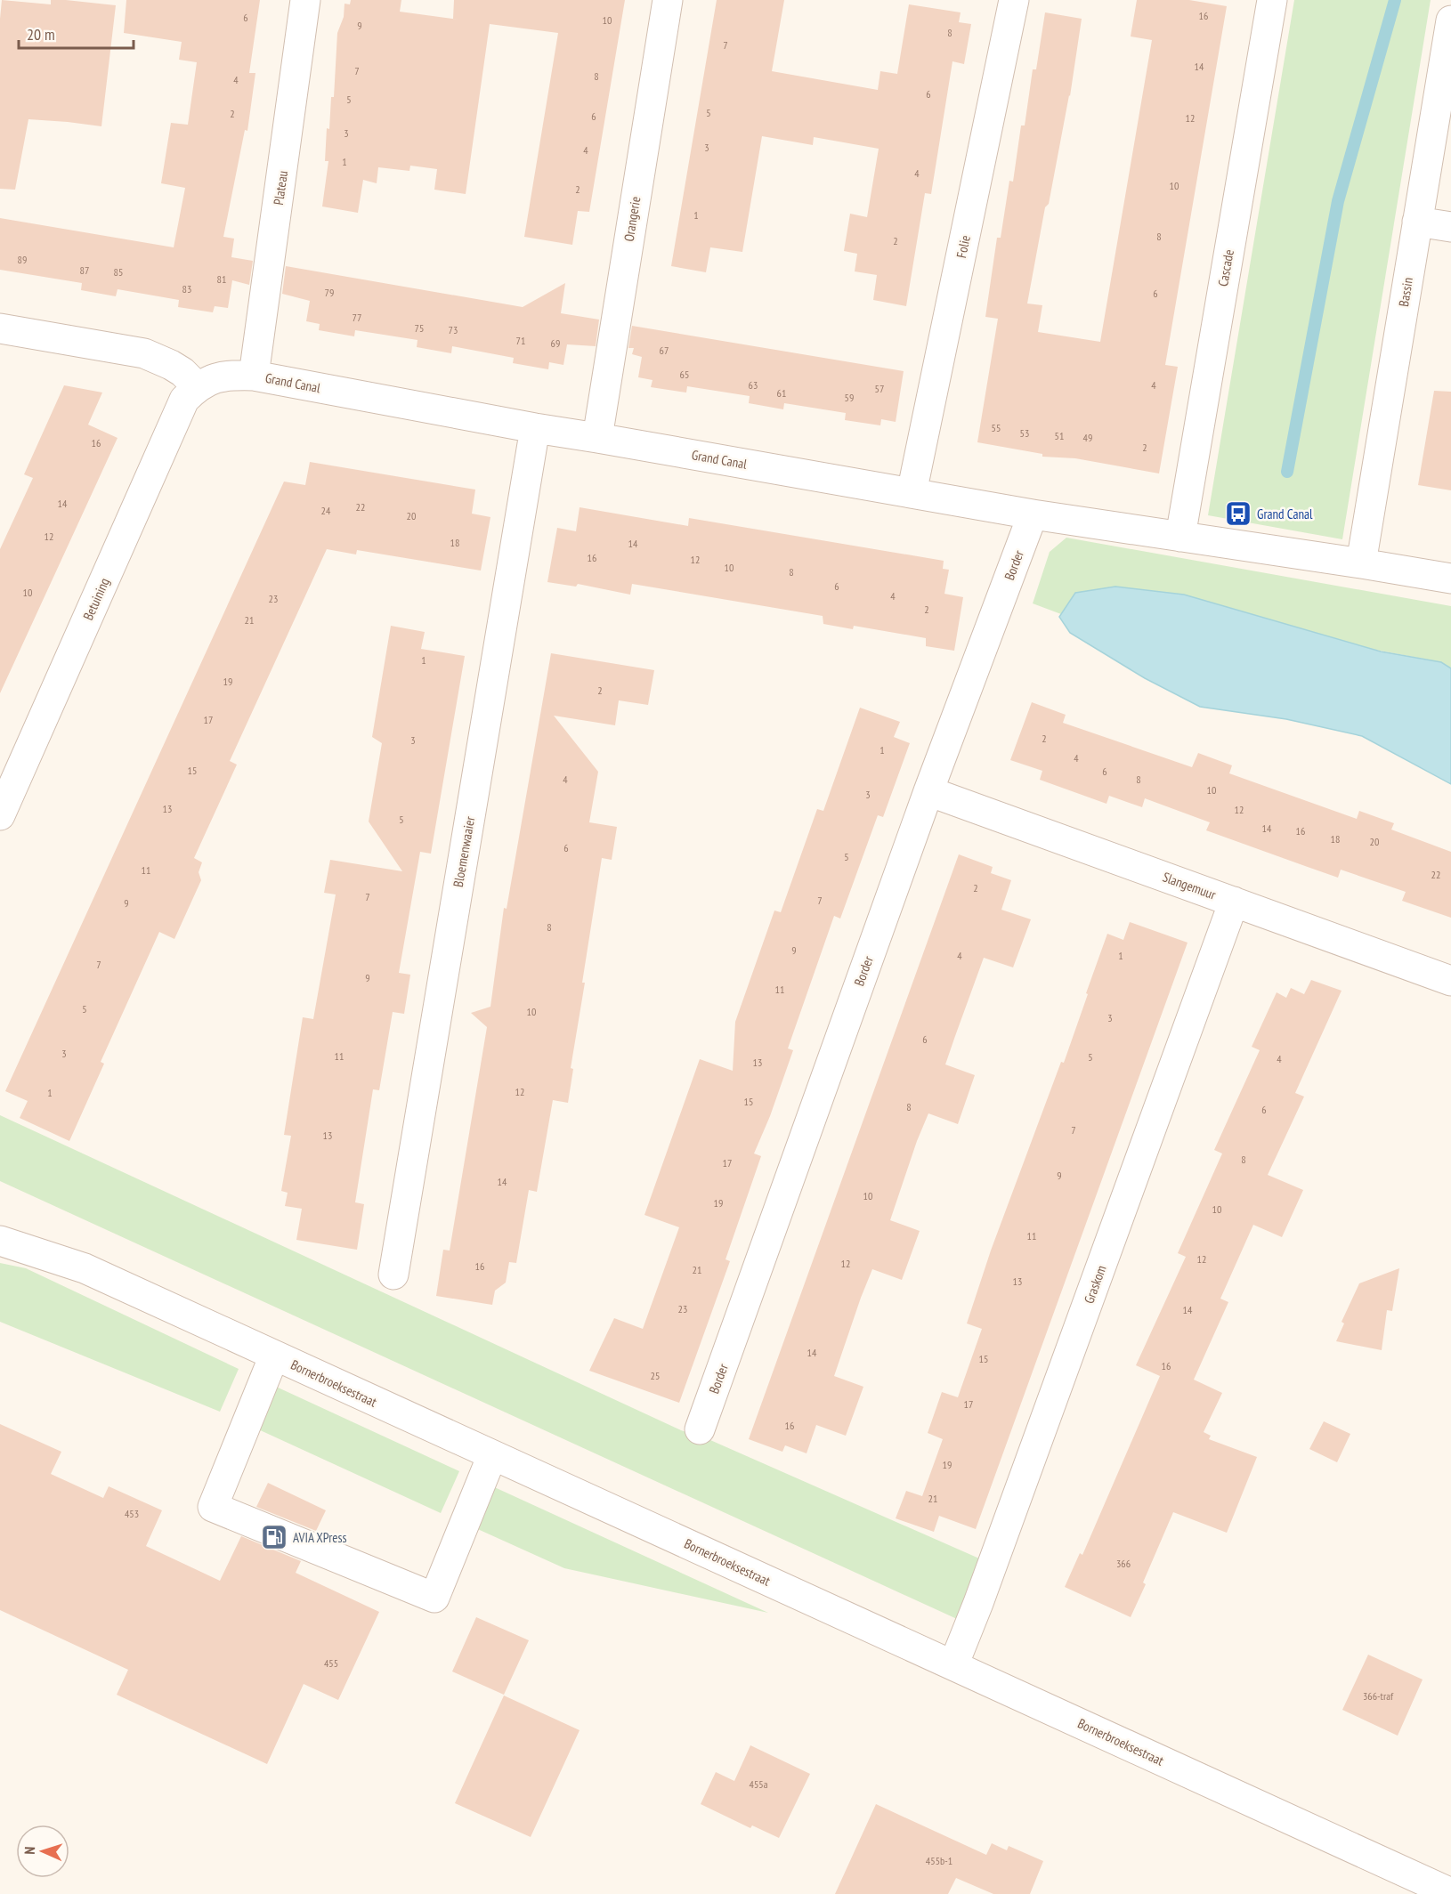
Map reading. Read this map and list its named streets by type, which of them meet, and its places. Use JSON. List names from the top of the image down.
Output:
{
  "streets": {
    "street": [
      "Plateau",
      "Orangerie",
      "Folie",
      "Cascade",
      "Bassin",
      "Grand Canal",
      "Border",
      "Betuining",
      "Bloemenwaaier",
      "Slangemuur",
      "Graskom",
      "Bornerbroeksestraat"
    ]
  },
  "crossings": [
    ["Plateau", "Grand Canal"],
    ["Orangerie", "Grand Canal"],
    ["Folie", "Grand Canal"],
    ["Cascade", "Grand Canal"],
    ["Bassin", "Grand Canal"],
    ["Grand Canal", "Border"],
    ["Grand Canal", "Betuining"],
    ["Grand Canal", "Bloemenwaaier"],
    ["Border", "Slangemuur"],
    ["Slangemuur", "Graskom"],
    ["Graskom", "Bornerbroeksestraat"]
  ],
  "places": {
    "bus stop": ["Grand Canal"],
    "fuel station": ["AVIA XPress"]
  },
  "house_numbers": [
    "16",
    "6",
    "10",
    "9",
    "8",
    "7",
    "14",
    "7",
    "8",
    "4",
    "6",
    "5",
    "5",
    "2",
    "6",
    "12",
    "3",
    "3",
    "4",
    "1",
    "4",
    "10",
    "2",
    "1",
    "8",
    "2",
    "89",
    "87",
    "85",
    "81",
    "83",
    "79",
    "6",
    "77",
    "75",
    "73",
    "71",
    "69",
    "67",
    "65",
    "63",
    "4",
    "57",
    "61",
    "59",
    "55",
    "53",
    "51",
    "49",
    "16",
    "2",
    "14",
    "22",
    "24",
    "20",
    "12",
    "18",
    "14",
    "16",
    "12",
    "10",
    "8",
    "6",
    "10",
    "4",
    "23",
    "2",
    "21",
    "1",
    "19",
    "2",
    "17",
    "2",
    "3",
    "1",
    "4",
    "15",
    "6",
    "4",
    "8",
    "10",
    "3",
    "13",
    "12",
    "5",
    "14",
    "16",
    "18",
    "20",
    "6",
    "5",
    "11",
    "22",
    "2",
    "7",
    "7",
    "9",
    "8",
    "9",
    "4",
    "1",
    "7",
    "9",
    "11",
    "5",
    "10",
    "3",
    "6",
    "3",
    "11",
    "5",
    "4",
    "13",
    "12",
    "1",
    "15",
    "8",
    "6",
    "7",
    "13",
    "8",
    "17",
    "9",
    "14",
    "10",
    "19",
    "10",
    "11",
    "12",
    "12",
    "16",
    "21",
    "13",
    "23",
    "14",
    "14",
    "15",
    "16",
    "25",
    "17",
    "16",
    "19",
    "21",
    "453",
    "366",
    "455",
    "366-traf",
    "455a",
    "455b-1"
  ],
  "scale_bar": "20 m",
  "north": "left"
}
